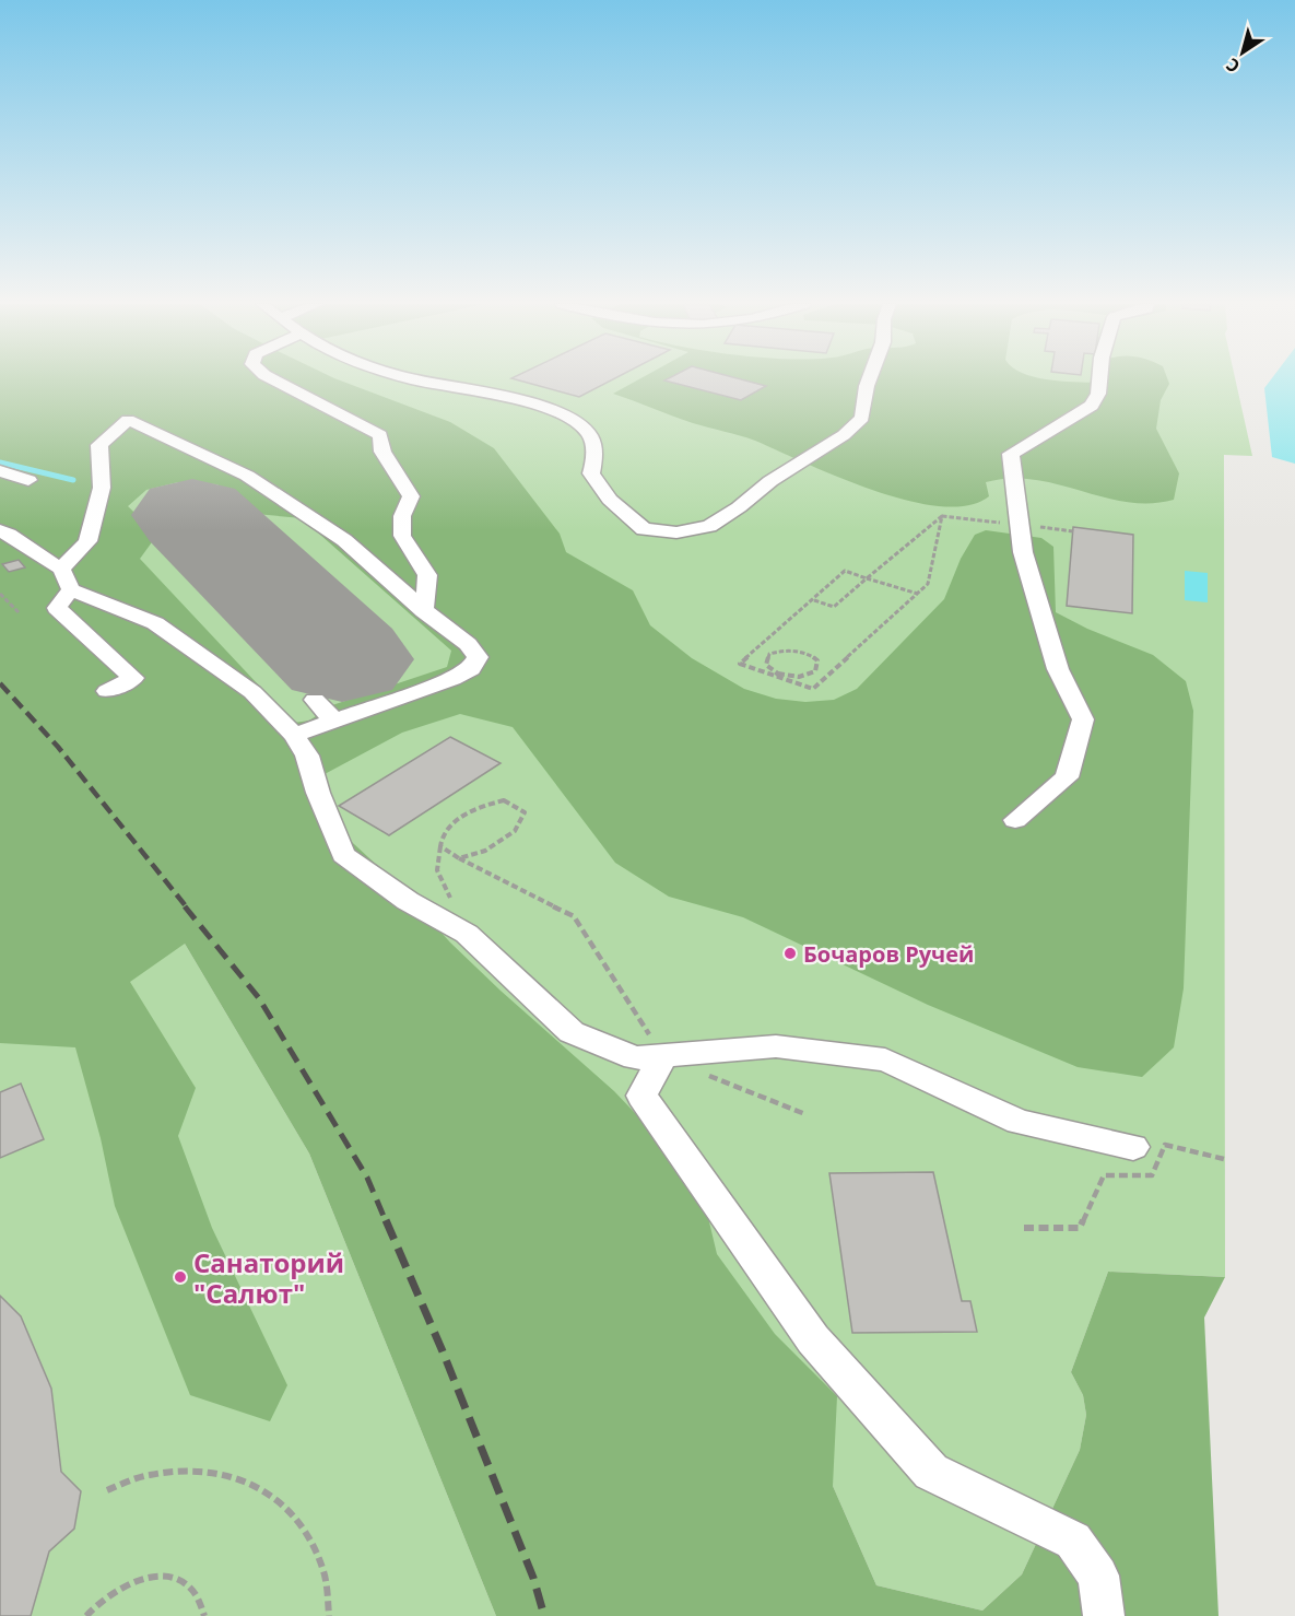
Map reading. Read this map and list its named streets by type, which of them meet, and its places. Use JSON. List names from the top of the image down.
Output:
{
  "places": ["Бочаров Ручей", "Санаторий \"Салют\""],
  "north": "bottom left"
}
